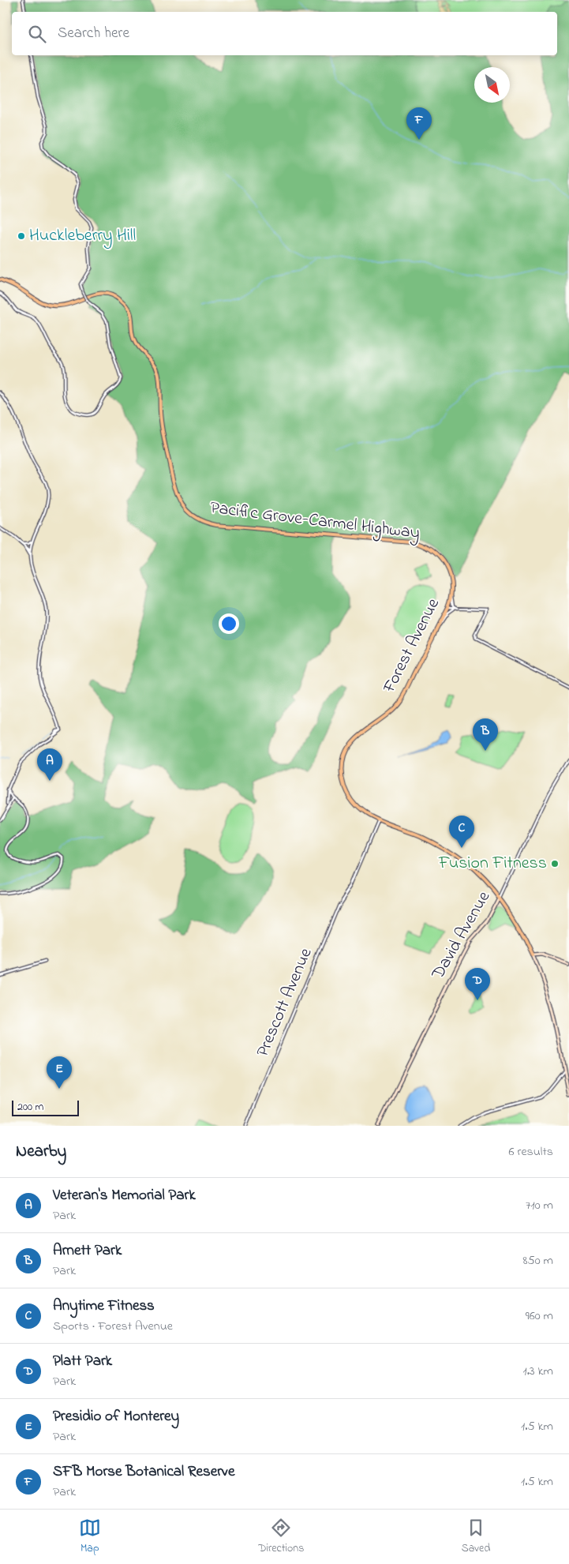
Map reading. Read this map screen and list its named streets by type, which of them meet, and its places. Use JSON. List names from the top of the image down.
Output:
{
  "streets": {
    "main road": ["Pacific Grove-Carmel Highway", "Forest Avenue", "David Avenue"],
    "street": ["Prescott Avenue"]
  },
  "crossings": [
    ["Pacific Grove-Carmel Highway", "Forest Avenue"],
    ["Forest Avenue", "David Avenue"],
    ["Forest Avenue", "Prescott Avenue"]
  ],
  "places": ["Huckleberry Hill", "Fusion Fitness"],
  "scale_bar": "200 m",
  "north": "bottom right",
  "page": {
    "search": "Search here",
    "pins": [
      "F",
      "B",
      "A",
      "C",
      "D",
      "E"
    ],
    "scale": "200 m",
    "heading": ["Nearby", "6 results"],
    "list": [
      {
        "mark": "A",
        "name": "Veteran's Memorial Park",
        "note": "Park",
        "value": "710 m"
      },
      {
        "mark": "B",
        "name": "Arnett Park",
        "note": "Park",
        "value": "850 m"
      },
      {
        "mark": "C",
        "name": "Anytime Fitness",
        "note": "Sports · Forest Avenue",
        "value": "960 m"
      },
      {
        "mark": "D",
        "name": "Platt Park",
        "note": "Park",
        "value": "1.3 km"
      },
      {
        "mark": "E",
        "name": "Presidio of Monterey",
        "note": "Park",
        "value": "1.5 km"
      },
      {
        "mark": "F",
        "name": "SFB Morse Botanical Reserve",
        "note": "Park",
        "value": "1.5 km"
      }
    ],
    "nav": ["Map", "Directions", "Saved"]
  }
}
